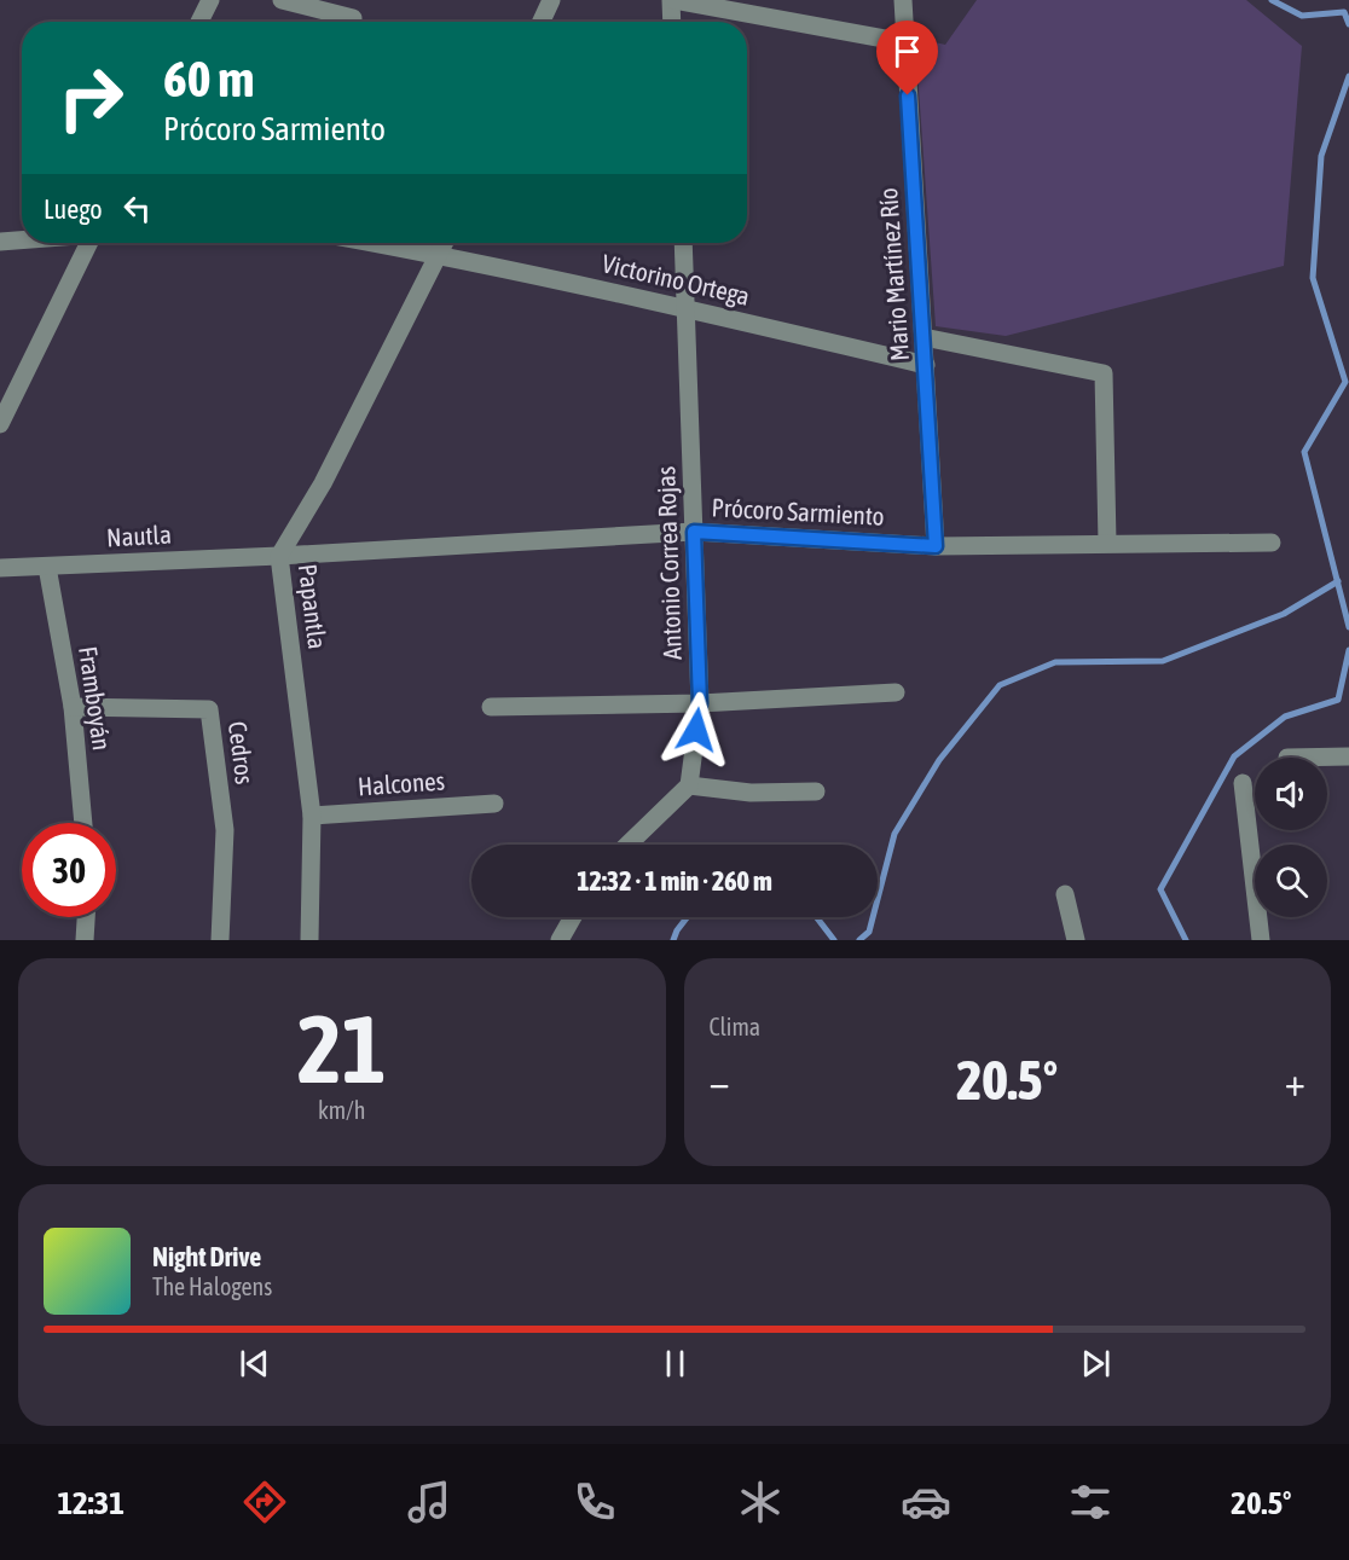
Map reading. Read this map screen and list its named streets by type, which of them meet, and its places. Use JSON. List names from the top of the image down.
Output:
{
  "streets": {
    "street": [
      "Mario Martínez Río",
      "Victorino Ortega",
      "Prócoro Sarmiento",
      "Nautla",
      "Antonio Correa Rojas",
      "Papantla",
      "Framboyán",
      "Cedros",
      "Halcones"
    ]
  },
  "crossings": [
    ["Mario Martínez Río", "Victorino Ortega"],
    ["Mario Martínez Río", "Prócoro Sarmiento"],
    ["Victorino Ortega", "Antonio Correa Rojas"],
    ["Victorino Ortega", "Papantla"],
    ["Prócoro Sarmiento", "Nautla"],
    ["Prócoro Sarmiento", "Antonio Correa Rojas"],
    ["Prócoro Sarmiento", "Papantla"],
    ["Nautla", "Papantla"],
    ["Nautla", "Framboyán"],
    ["Papantla", "Halcones"],
    ["Framboyán", "Cedros"]
  ],
  "page": {
    "turn": ["60 m", "Prócoro Sarmiento"],
    "then": "Luego",
    "limit": "30",
    "trip": "12:32 · 1 min · 260 m",
    "tile": [
      ["21", "km/h"],
      "Clima"
    ],
    "heat": ["−", "20.5°", "+"],
    "song": ["Night Drive", "The Halogens"],
    "tabs": ["12:31", "20.5°"]
  }
}
